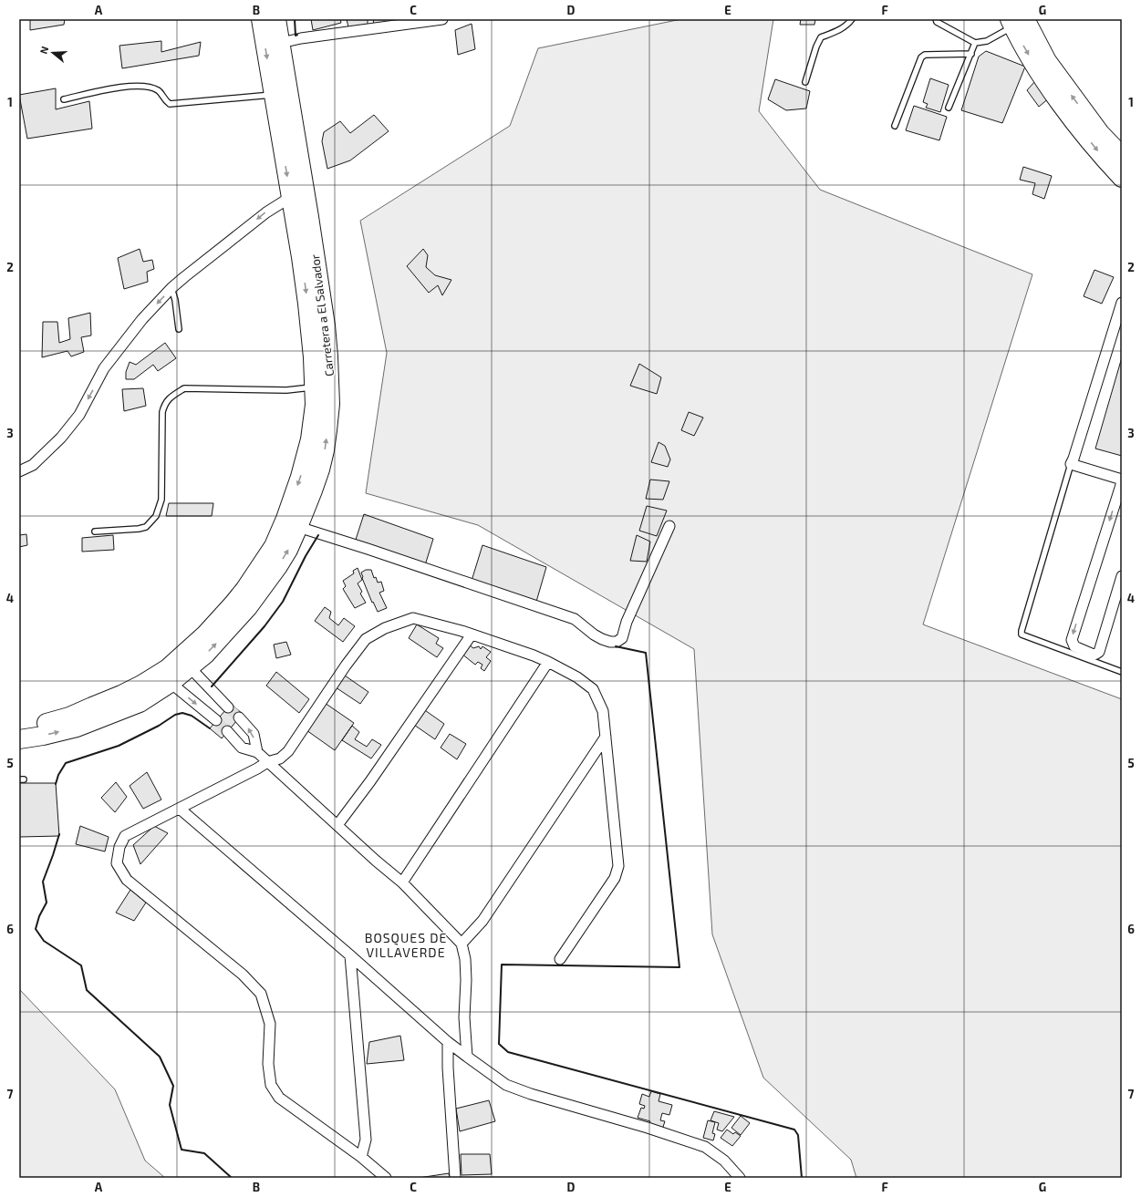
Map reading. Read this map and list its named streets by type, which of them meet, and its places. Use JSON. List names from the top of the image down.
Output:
{
  "streets": {
    "highway": ["Carretera a El Salvador"]
  },
  "districts": ["BOSQUES DE VILLAVERDE"],
  "north": "left",
  "grid": {
    "columns": [
      "A",
      "B",
      "C",
      "D",
      "E",
      "F",
      "G"
    ],
    "rows": [
      "1",
      "2",
      "3",
      "4",
      "5",
      "6",
      "7"
    ]
  }
}
